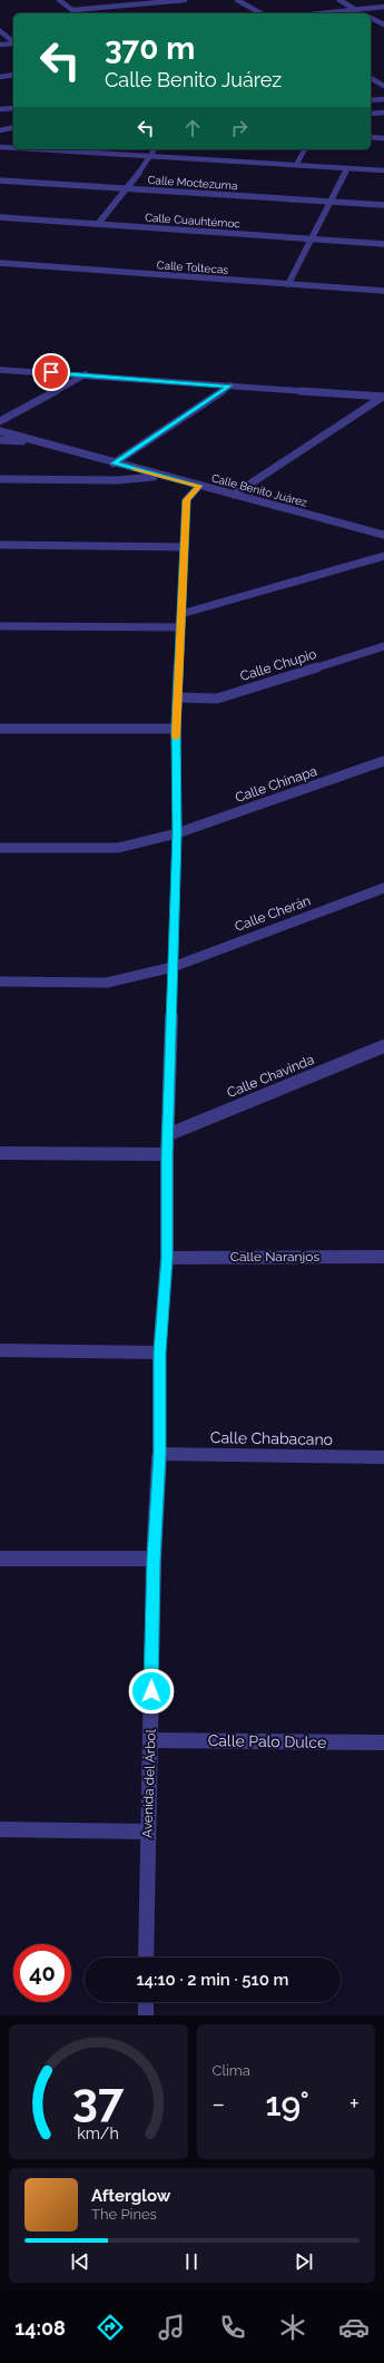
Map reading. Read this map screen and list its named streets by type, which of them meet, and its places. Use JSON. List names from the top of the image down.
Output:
{
  "streets": {
    "street": [
      "Calle Moctezuma",
      "Calle Cuauhtémoc",
      "Calle Toltecas",
      "Calle Benito Juárez",
      "Calle Chupio",
      "Calle Chinapa",
      "Calle Cherán",
      "Calle Chavinda",
      "Calle Naranjos",
      "Calle Chabacano",
      "Calle Palo Dulce",
      "Avenida del Árbol"
    ]
  },
  "crossings": [
    ["Calle Benito Juárez", "Avenida del Árbol"],
    ["Calle Chupio", "Avenida del Árbol"],
    ["Calle Chinapa", "Avenida del Árbol"],
    ["Calle Cherán", "Avenida del Árbol"],
    ["Calle Chavinda", "Avenida del Árbol"],
    ["Calle Naranjos", "Avenida del Árbol"],
    ["Calle Chabacano", "Avenida del Árbol"],
    ["Calle Palo Dulce", "Avenida del Árbol"]
  ],
  "page": {
    "turn": ["370 m", "Calle Benito Juárez"],
    "limit": "40",
    "trip": "14:10 · 2 min · 510 m",
    "tile": "Clima",
    "heat": ["−", "19°", "+"],
    "song": ["Afterglow", "The Pines"],
    "tabs": "14:08",
    "gauge": ["37", "km/h"]
  }
}
